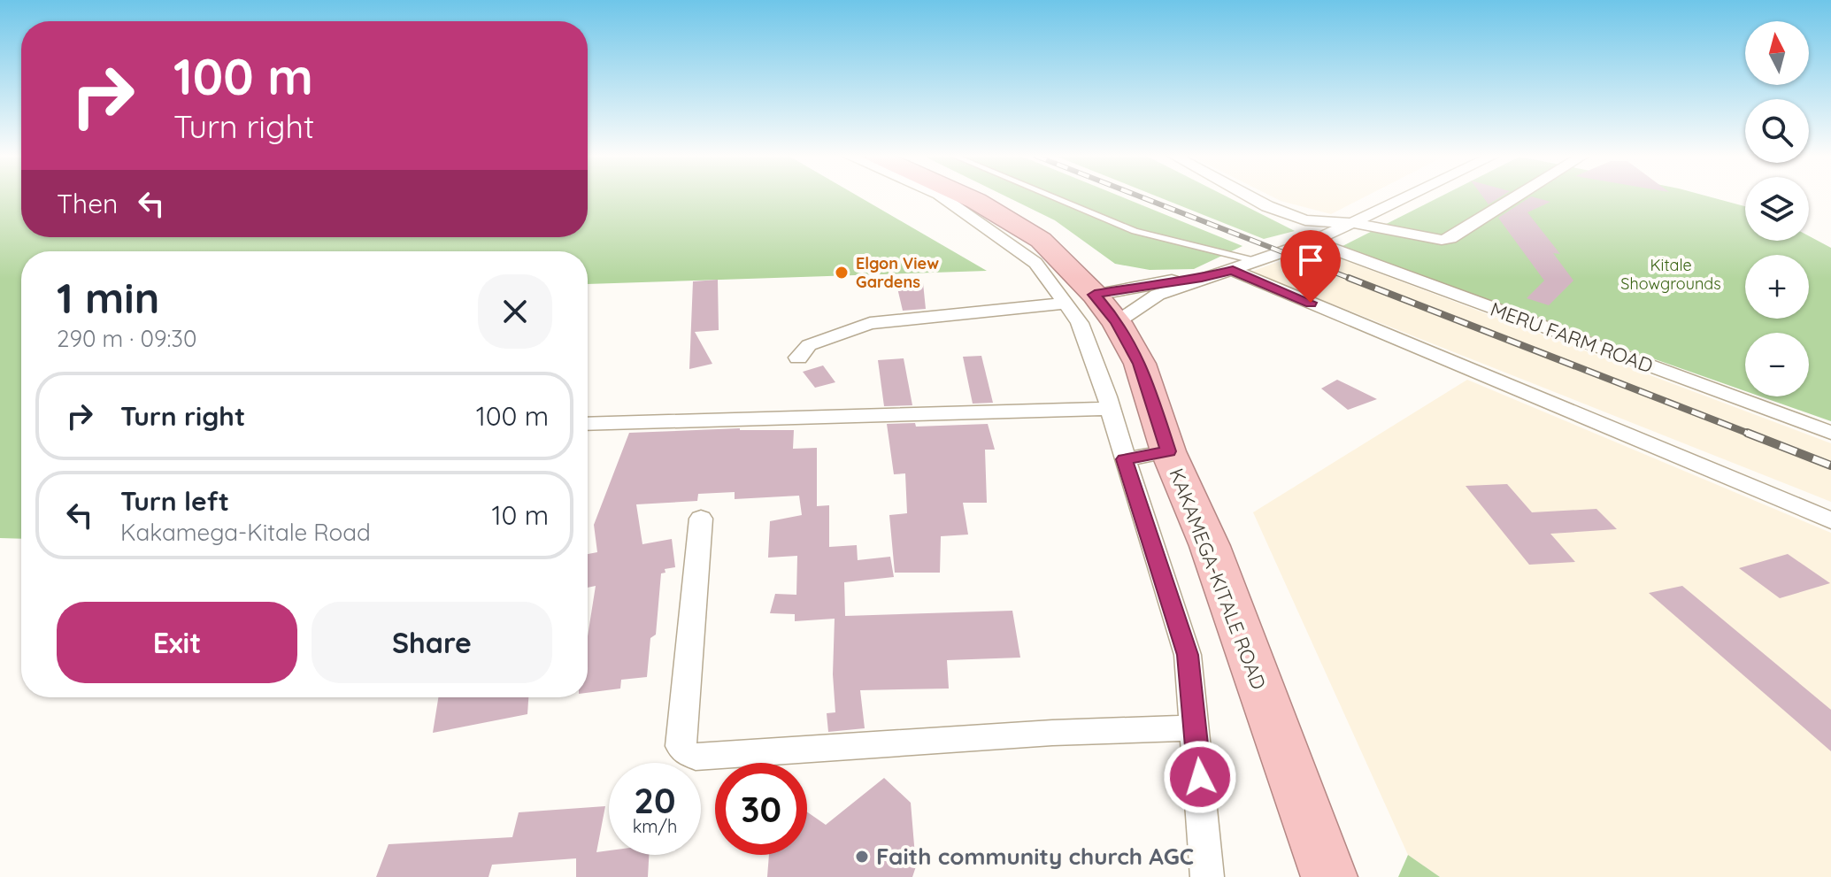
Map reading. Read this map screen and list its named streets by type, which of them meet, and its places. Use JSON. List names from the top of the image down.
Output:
{
  "streets": {
    "highway": ["KAKAMEGA-KITALE ROAD"],
    "street": ["MERU FARM ROAD"]
  },
  "parks": ["Kitale Showgrounds"],
  "places": ["Elgon View Gardens", "Faith community church AGC"],
  "north": "top",
  "page": {
    "map_buttons": ["+", "−"],
    "turn": ["100 m", "Turn right"],
    "then": "Then",
    "heading": ["1 min", "290 m · 09:30"],
    "list": [
      {
        "name": "Turn right",
        "value": "100 m"
      },
      {
        "name": "Turn left",
        "note": "Kakamega-Kitale Road",
        "value": "10 m"
      }
    ],
    "buttons": ["Exit", "Share"],
    "speed": "20 km/h",
    "limit": "30"
  }
}
